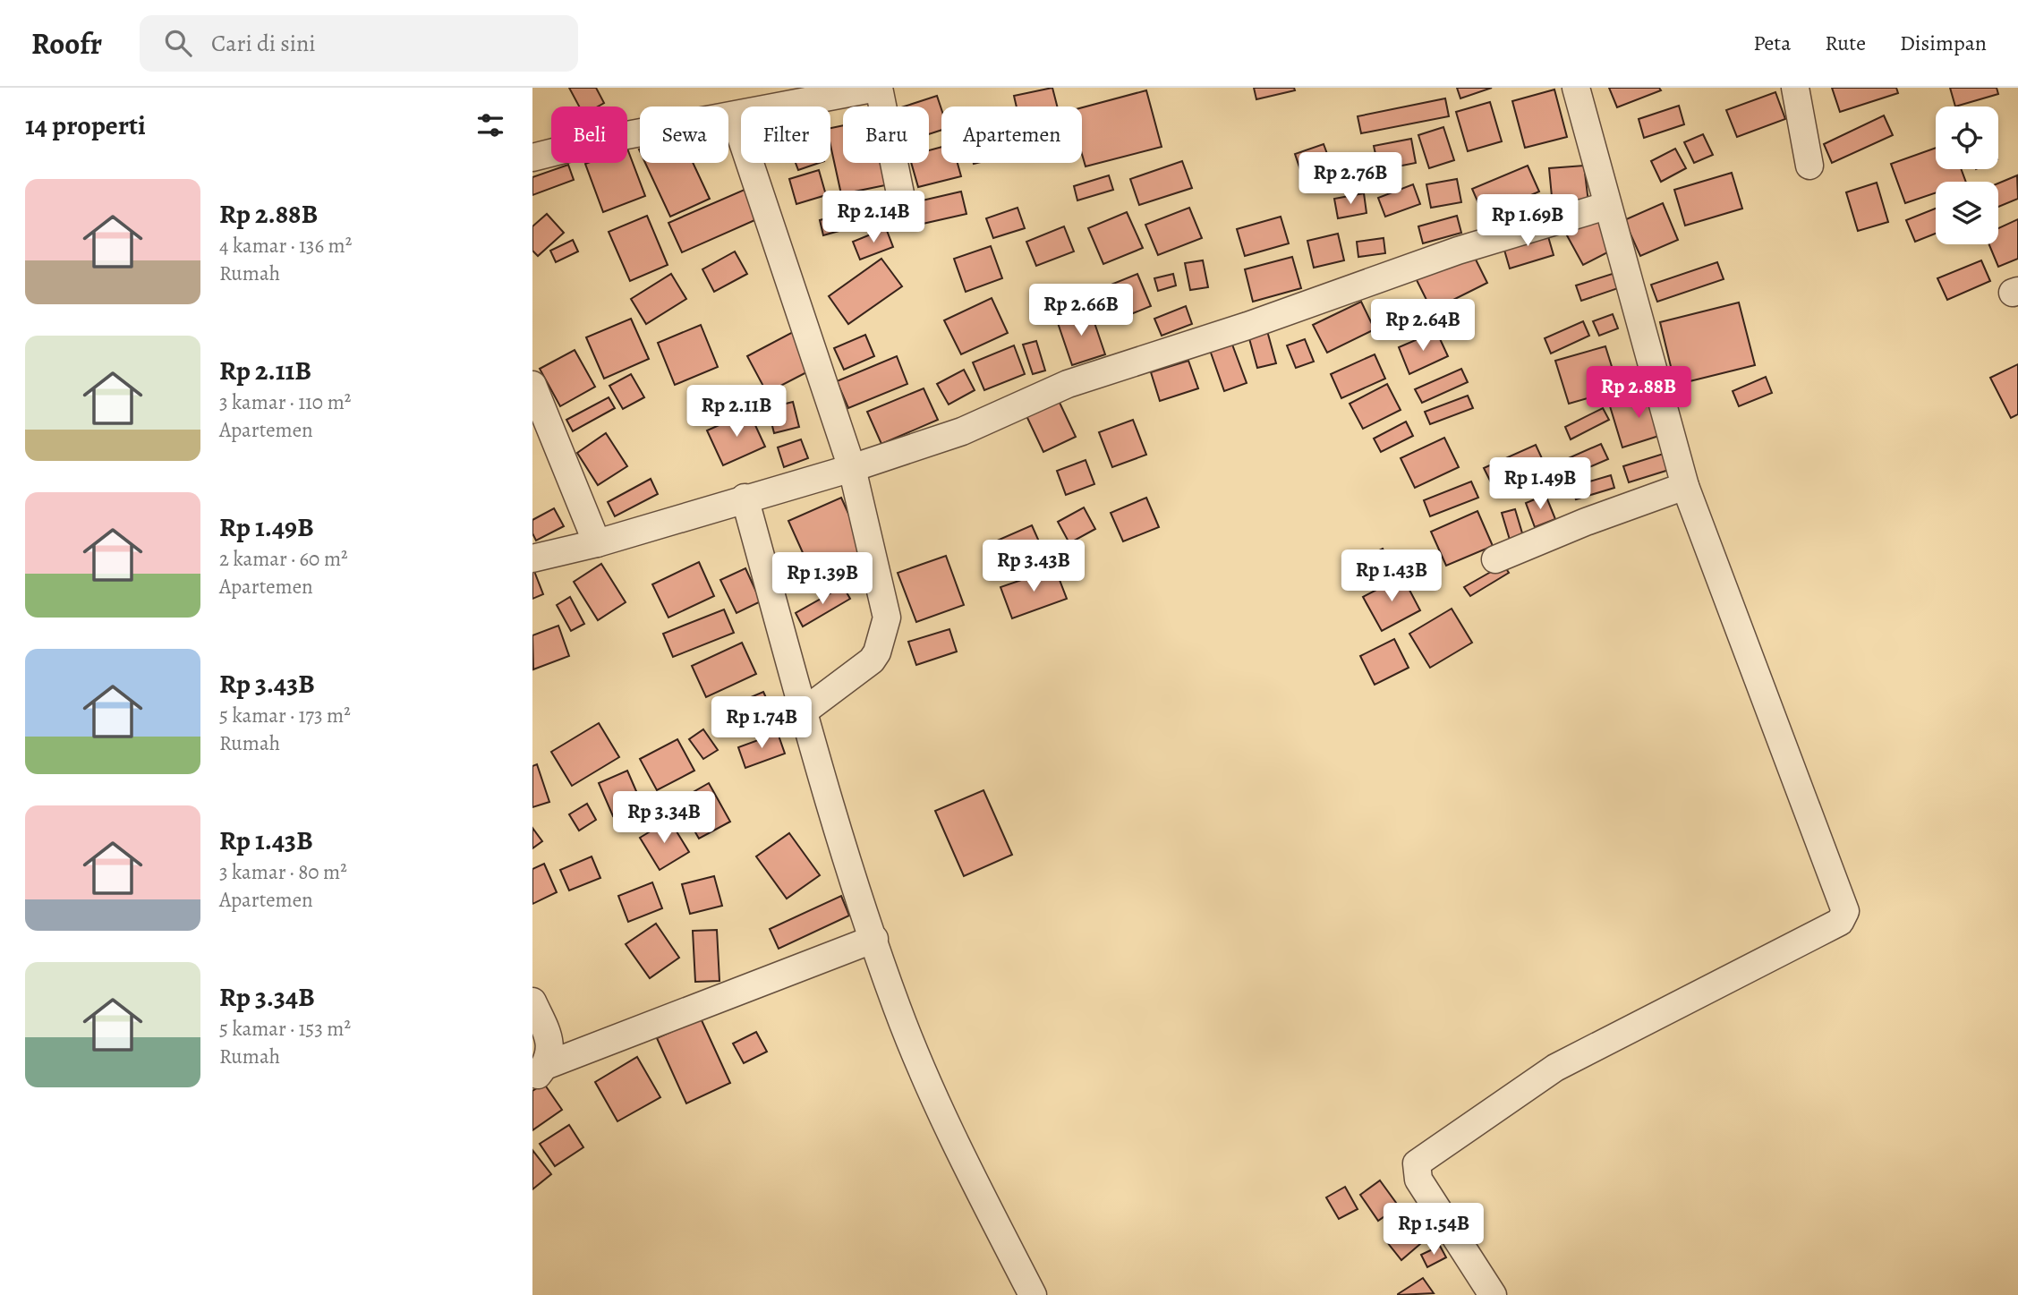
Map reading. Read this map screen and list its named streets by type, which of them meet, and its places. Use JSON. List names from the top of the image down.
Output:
{
  "page": {
    "header": "Roofr",
    "search": "Cari di sini",
    "nav": ["Peta", "Rute", "Disimpan"],
    "heading": "14 properti",
    "chip": [
      "Beli",
      "Sewa",
      "Filter",
      "Baru",
      "Apartemen"
    ],
    "price": [
      "Rp 2.76B",
      "Rp 2.14B",
      "Rp 1.69B",
      "Rp 2.66B",
      "Rp 2.64B",
      "Rp 2.88B",
      "Rp 2.11B",
      "Rp 1.49B",
      "Rp 3.43B",
      "Rp 1.43B",
      "Rp 1.39B",
      "Rp 1.74B",
      "Rp 3.34B",
      "Rp 1.54B"
    ],
    "list": [
      {
        "name": "Rp 2.88B",
        "note": "4 kamar · 136 m² · Rumah"
      },
      {
        "name": "Rp 2.11B",
        "note": "3 kamar · 110 m² · Apartemen"
      },
      {
        "name": "Rp 1.49B",
        "note": "2 kamar · 60 m² · Apartemen"
      },
      {
        "name": "Rp 3.43B",
        "note": "5 kamar · 173 m² · Rumah"
      },
      {
        "name": "Rp 1.43B",
        "note": "3 kamar · 80 m² · Apartemen"
      },
      {
        "name": "Rp 3.34B",
        "note": "5 kamar · 153 m² · Rumah"
      }
    ]
  }
}
